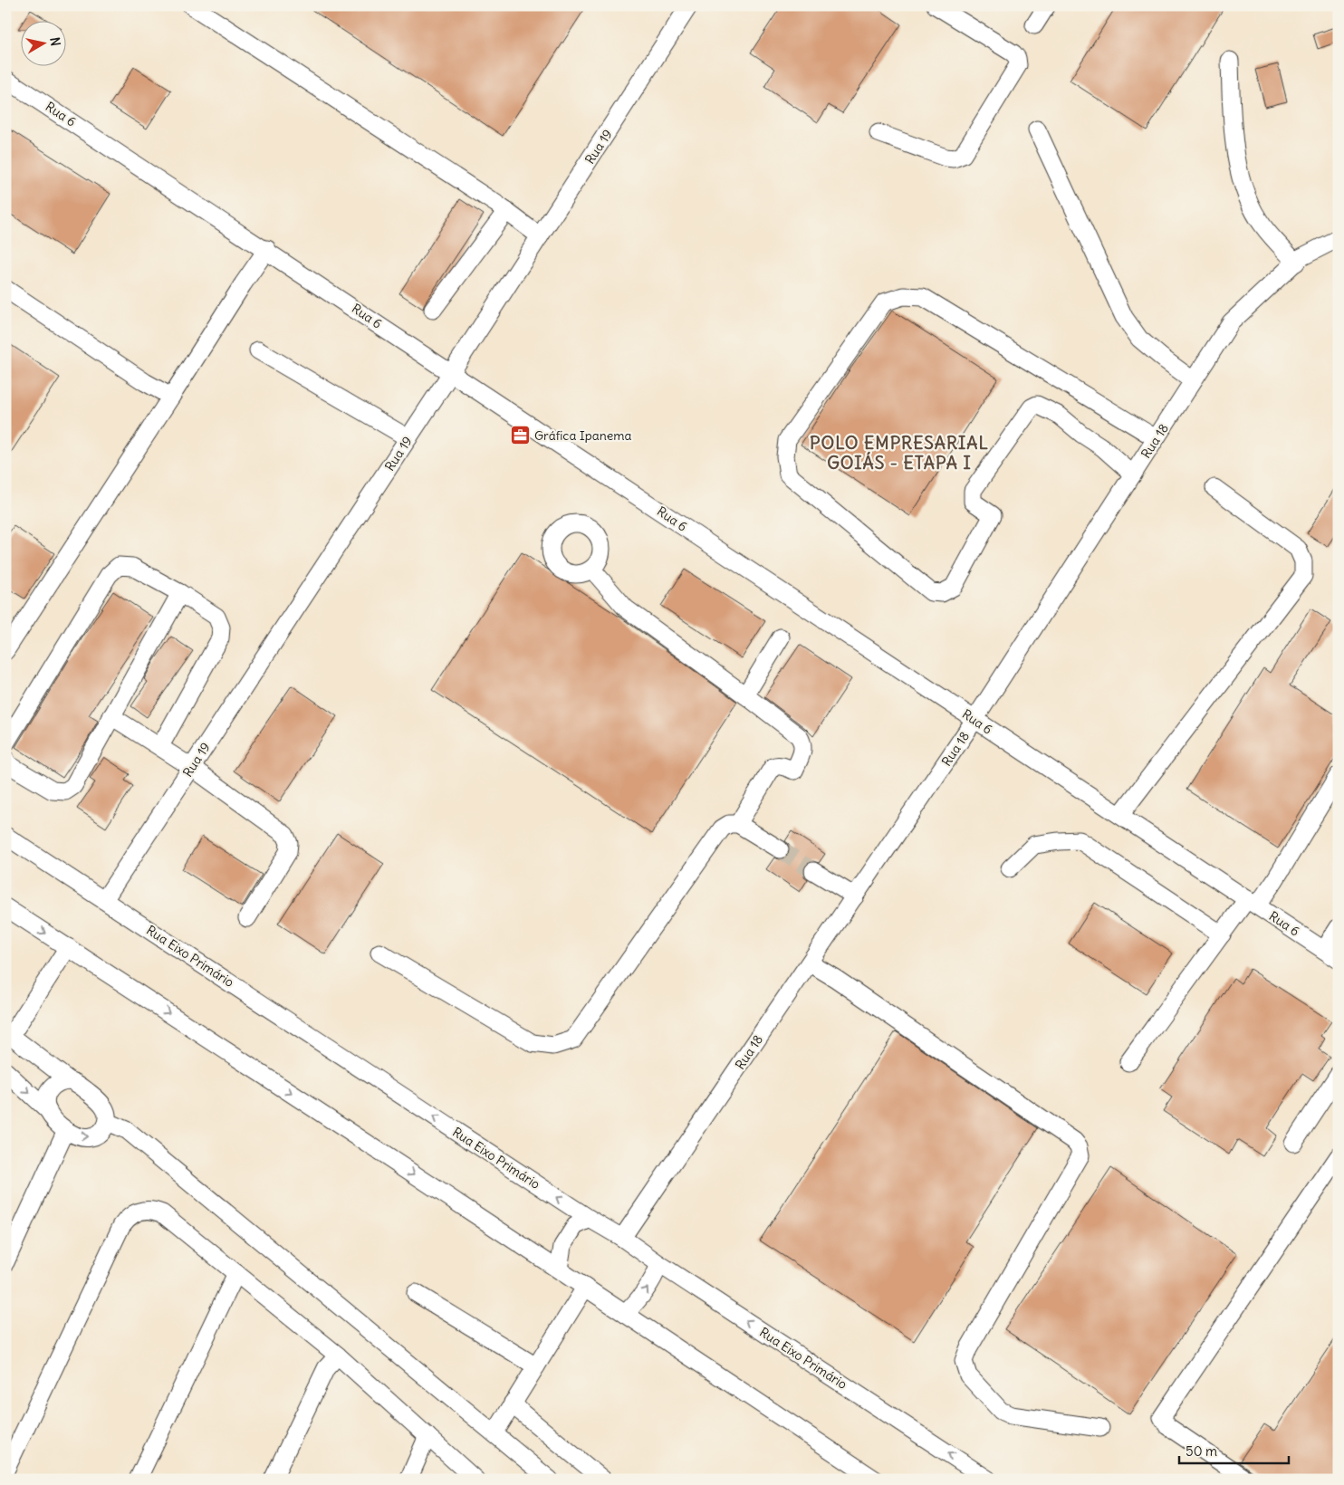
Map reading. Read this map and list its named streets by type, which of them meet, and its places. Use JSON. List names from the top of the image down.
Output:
{
  "streets": {
    "street": [
      "Rua 6",
      "Rua 19",
      "Rua 18",
      "Rua Eixo Primário"
    ]
  },
  "crossings": [
    ["Rua 6", "Rua 19"],
    ["Rua 6", "Rua 18"],
    ["Rua 19", "Rua Eixo Primário"],
    ["Rua 18", "Rua Eixo Primário"]
  ],
  "districts": ["POLO EMPRESARIAL GOIÁS - ETAPA I"],
  "places": {
    "office": ["Gráfica Ipanema"]
  },
  "scale_bar": "50 m",
  "north": "right"
}
